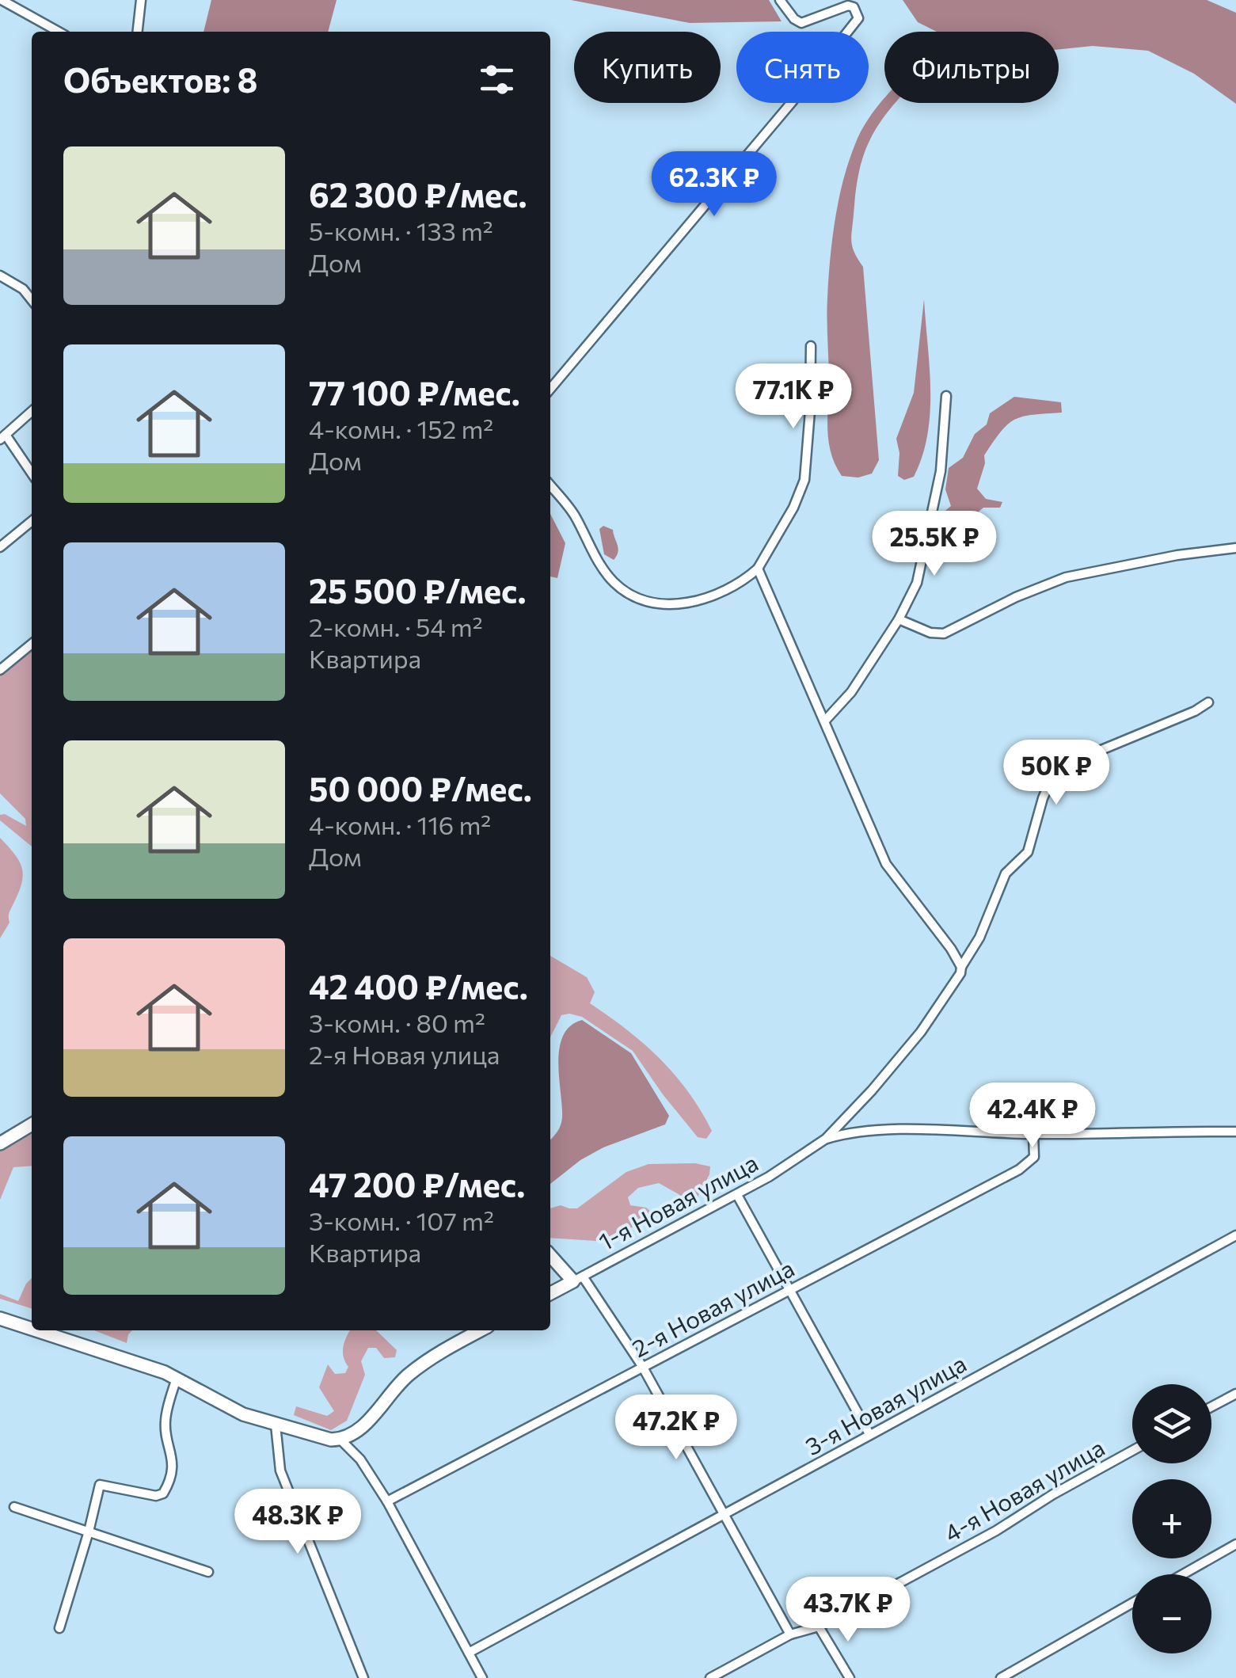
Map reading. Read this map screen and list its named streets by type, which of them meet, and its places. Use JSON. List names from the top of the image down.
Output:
{
  "streets": {
    "street": [
      "1-я Новая улица",
      "2-я Новая улица",
      "3-я Новая улица",
      "4-я Новая улица"
    ]
  },
  "page": {
    "chip": ["Купить", "Снять", "Фильтры"],
    "heading": "Объектов: 8",
    "list": [
      {
        "name": "62 300 ₽/мес.",
        "note": "5-комн. · 133 m² · Дом"
      },
      {
        "name": "77 100 ₽/мес.",
        "note": "4-комн. · 152 m² · Дом"
      },
      {
        "name": "25 500 ₽/мес.",
        "note": "2-комн. · 54 m² · Квартира"
      },
      {
        "name": "50 000 ₽/мес.",
        "note": "4-комн. · 116 m² · Дом"
      },
      {
        "name": "42 400 ₽/мес.",
        "note": "3-комн. · 80 m² · 2-я Новая улица"
      },
      {
        "name": "47 200 ₽/мес.",
        "note": "3-комн. · 107 m² · Квартира"
      }
    ],
    "price": [
      "62.3K ₽",
      "77.1K ₽",
      "25.5K ₽",
      "50K ₽",
      "42.4K ₽",
      "47.2K ₽",
      "48.3K ₽",
      "43.7K ₽"
    ],
    "map_buttons": ["+", "−"]
  }
}
